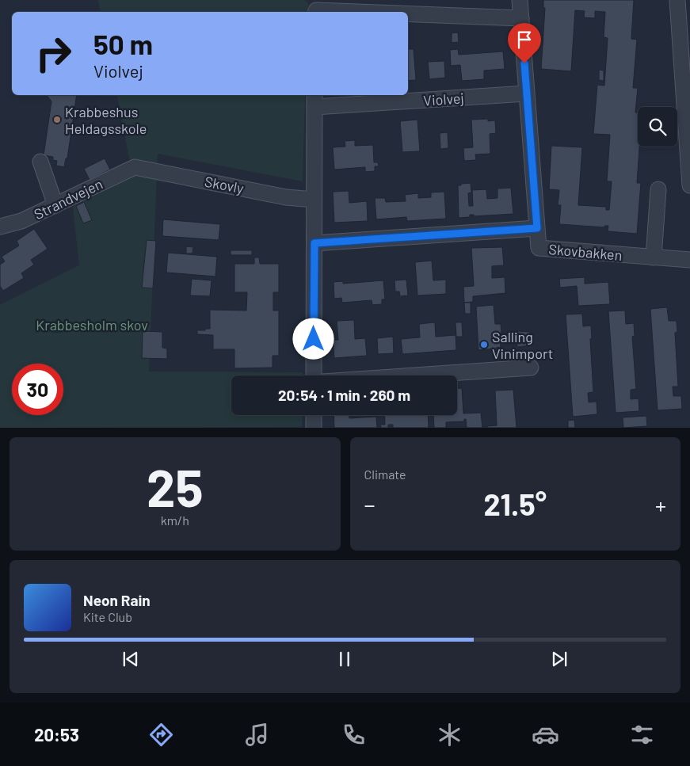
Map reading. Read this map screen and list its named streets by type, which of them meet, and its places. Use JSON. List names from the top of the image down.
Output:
{
  "streets": {
    "street": [
      "Violvej",
      "Skovly",
      "Strandvejen",
      "Skovbakken"
    ]
  },
  "crossings": [
    ["Violvej", "Skovly"],
    ["Violvej", "Skovbakken"],
    ["Skovly", "Strandvejen"]
  ],
  "parks": ["Krabbesholm skov"],
  "places": ["Krabbeshus Heldagsskole", "Salling Vinimport"],
  "page": {
    "turn": ["50 m", "Violvej"],
    "limit": "30",
    "trip": "20:54 · 1 min · 260 m",
    "tile": [
      ["25", "km/h"],
      "Climate"
    ],
    "heat": ["−", "21.5°", "+"],
    "song": ["Neon Rain", "Kite Club"],
    "tabs": "20:53"
  }
}
